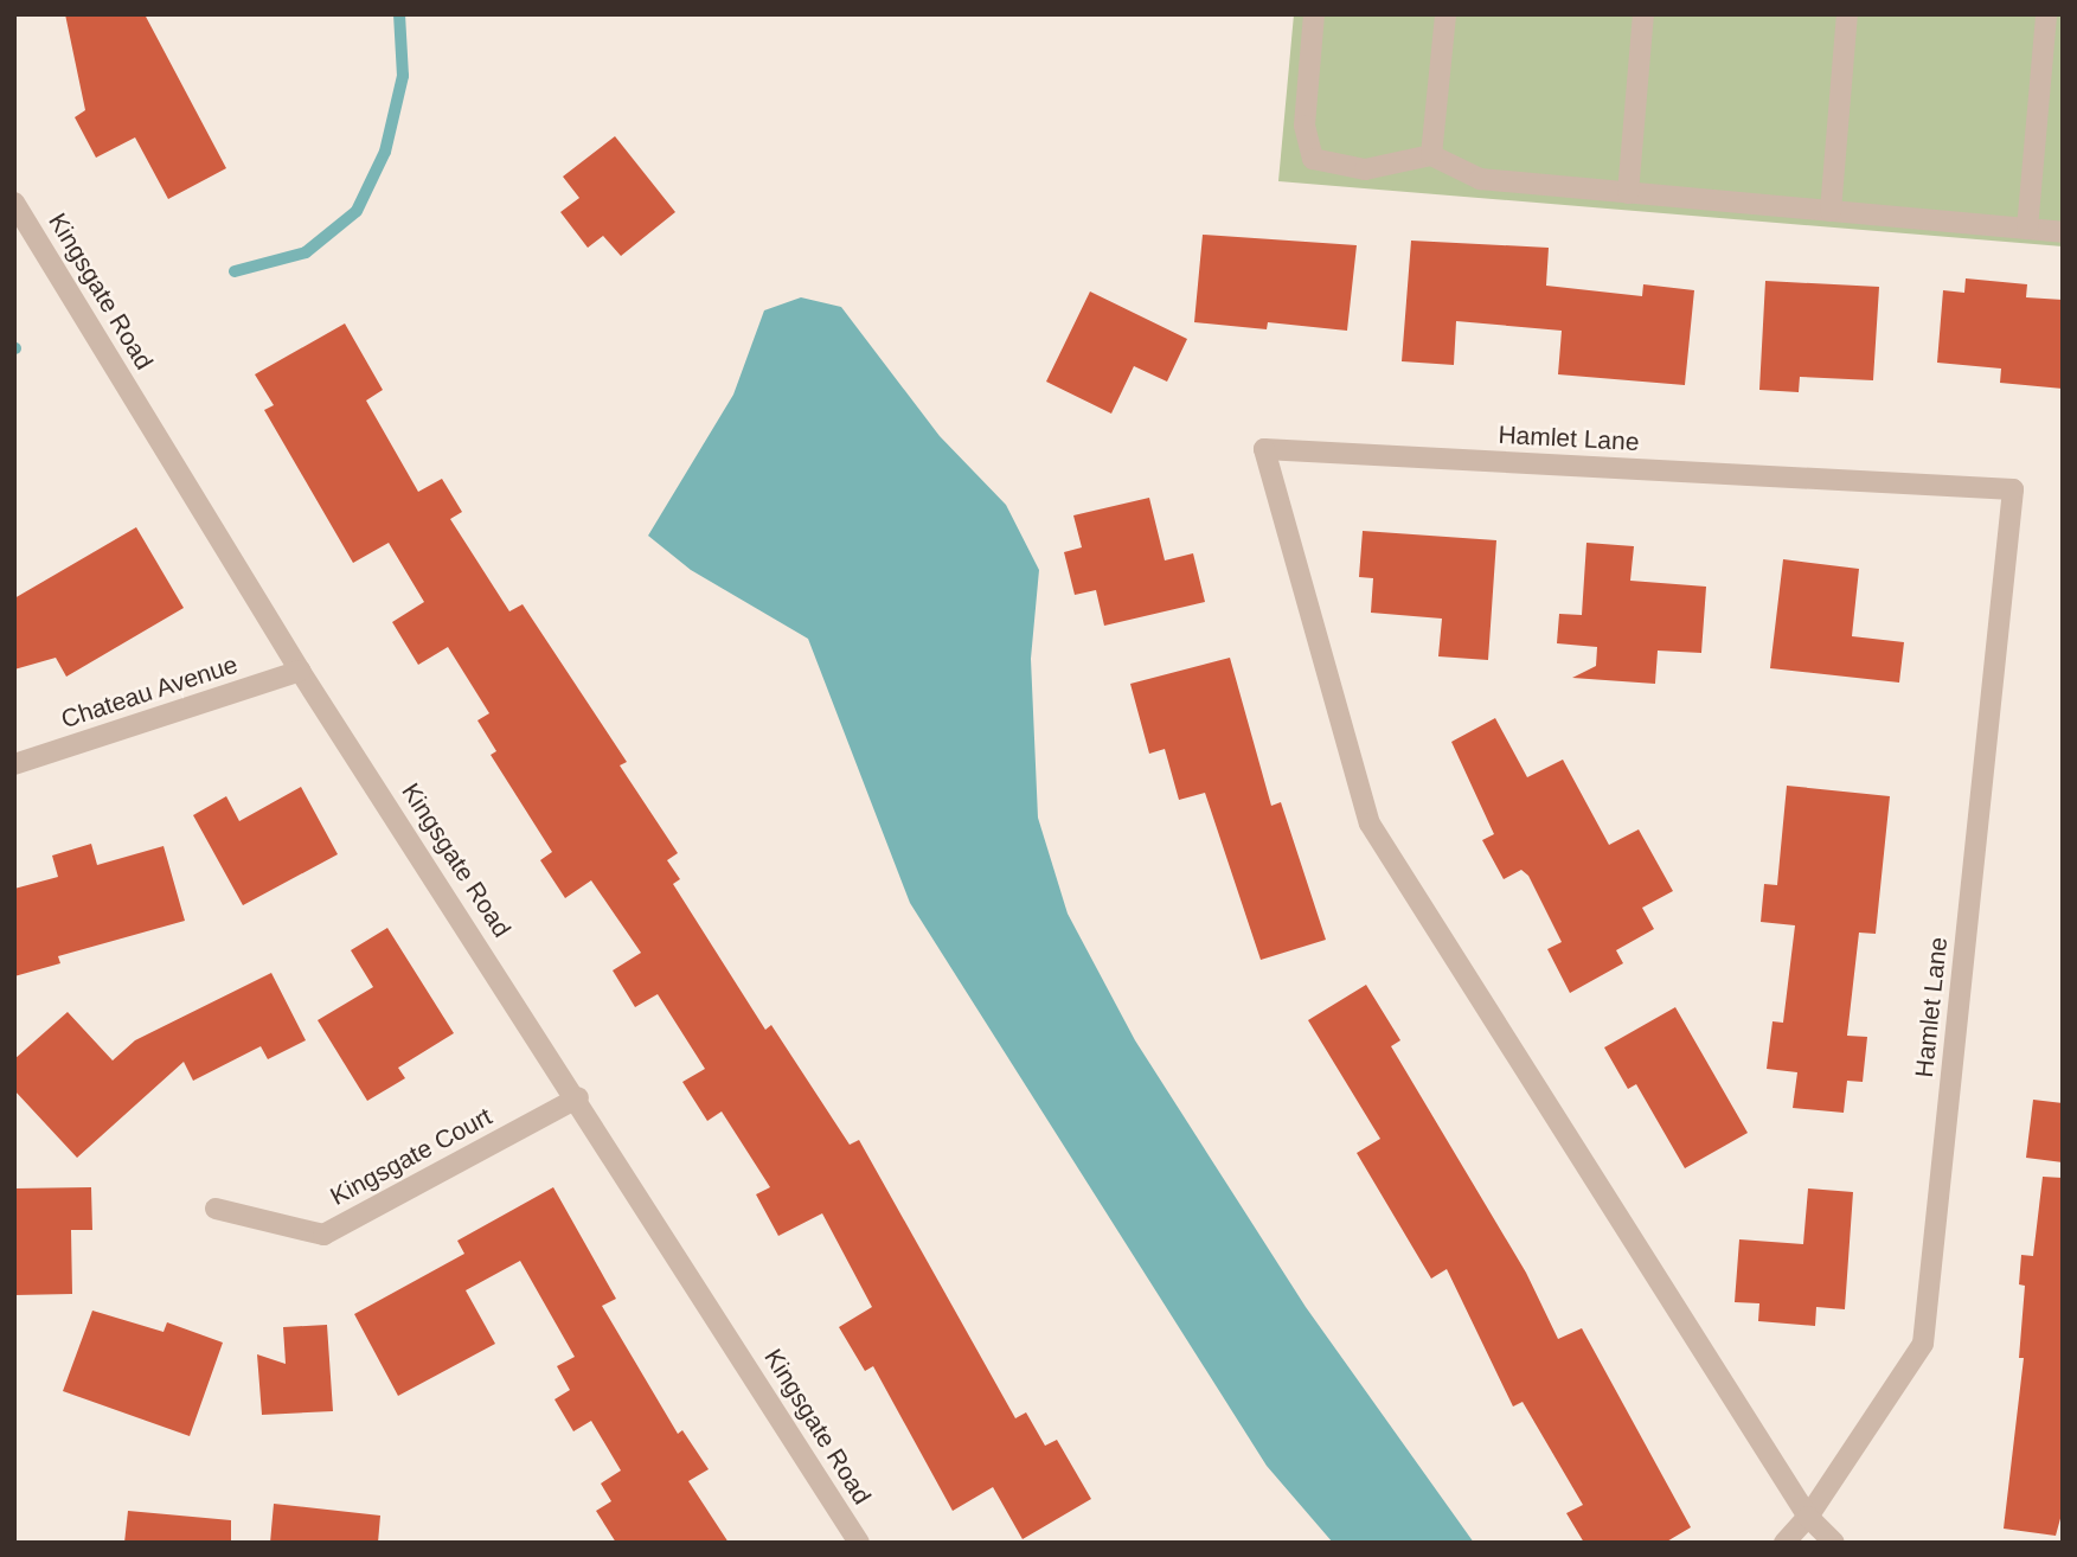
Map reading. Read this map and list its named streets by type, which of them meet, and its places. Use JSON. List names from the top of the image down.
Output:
{
  "streets": {
    "street": [
      "Kingsgate Road",
      "Hamlet Lane",
      "Chateau Avenue",
      "Kingsgate Court"
    ]
  },
  "crossings": [
    ["Kingsgate Road", "Chateau Avenue"],
    ["Kingsgate Road", "Kingsgate Court"]
  ]
}
